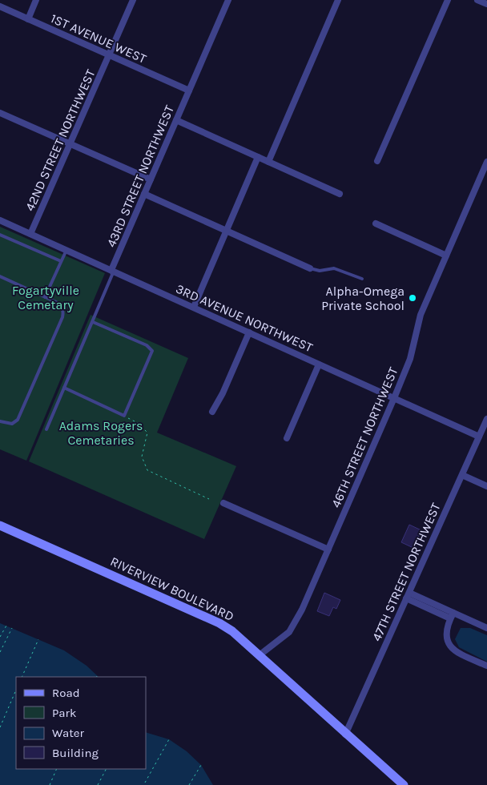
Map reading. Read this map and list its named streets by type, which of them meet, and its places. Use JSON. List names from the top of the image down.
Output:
{
  "streets": {
    "street": [
      "1ST AVENUE WEST",
      "42ND STREET NORTHWEST",
      "43RD STREET NORTHWEST",
      "3RD AVENUE NORTHWEST",
      "46TH STREET NORTHWEST",
      "47TH STREET NORTHWEST",
      "RIVERVIEW BOULEVARD"
    ]
  },
  "crossings": [
    ["1ST AVENUE WEST", "42ND STREET NORTHWEST"],
    ["1ST AVENUE WEST", "43RD STREET NORTHWEST"],
    ["42ND STREET NORTHWEST", "3RD AVENUE NORTHWEST"],
    ["43RD STREET NORTHWEST", "3RD AVENUE NORTHWEST"],
    ["3RD AVENUE NORTHWEST", "46TH STREET NORTHWEST"],
    ["3RD AVENUE NORTHWEST", "47TH STREET NORTHWEST"],
    ["46TH STREET NORTHWEST", "RIVERVIEW BOULEVARD"],
    ["47TH STREET NORTHWEST", "RIVERVIEW BOULEVARD"]
  ],
  "parks": ["Fogartyville Cemetary", "Adams Rogers Cemetaries"],
  "places": ["Alpha-Omega Private School"],
  "legend": [
    "Road",
    "Park",
    "Water",
    "Building"
  ]
}
